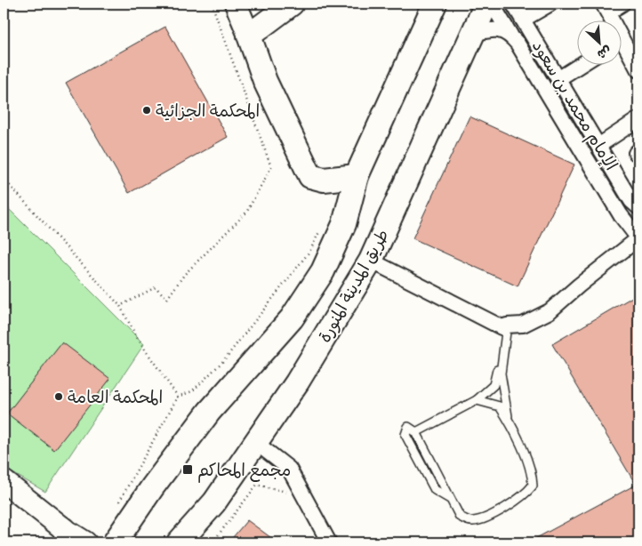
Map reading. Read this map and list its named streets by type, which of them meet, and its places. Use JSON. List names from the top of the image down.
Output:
{
  "streets": {
    "main road": ["طريق المدينة المنورة"],
    "street": ["الإمام محمد بن سعود"]
  },
  "crossings": [
    ["الإمام محمد بن سعود", "طريق المدينة المنورة"]
  ],
  "places": {
    "other": ["المحكمة الجزائية", "المحكمة العامة"],
    "transit": ["مجمع المحاكم"]
  },
  "north": "bottom right"
}
